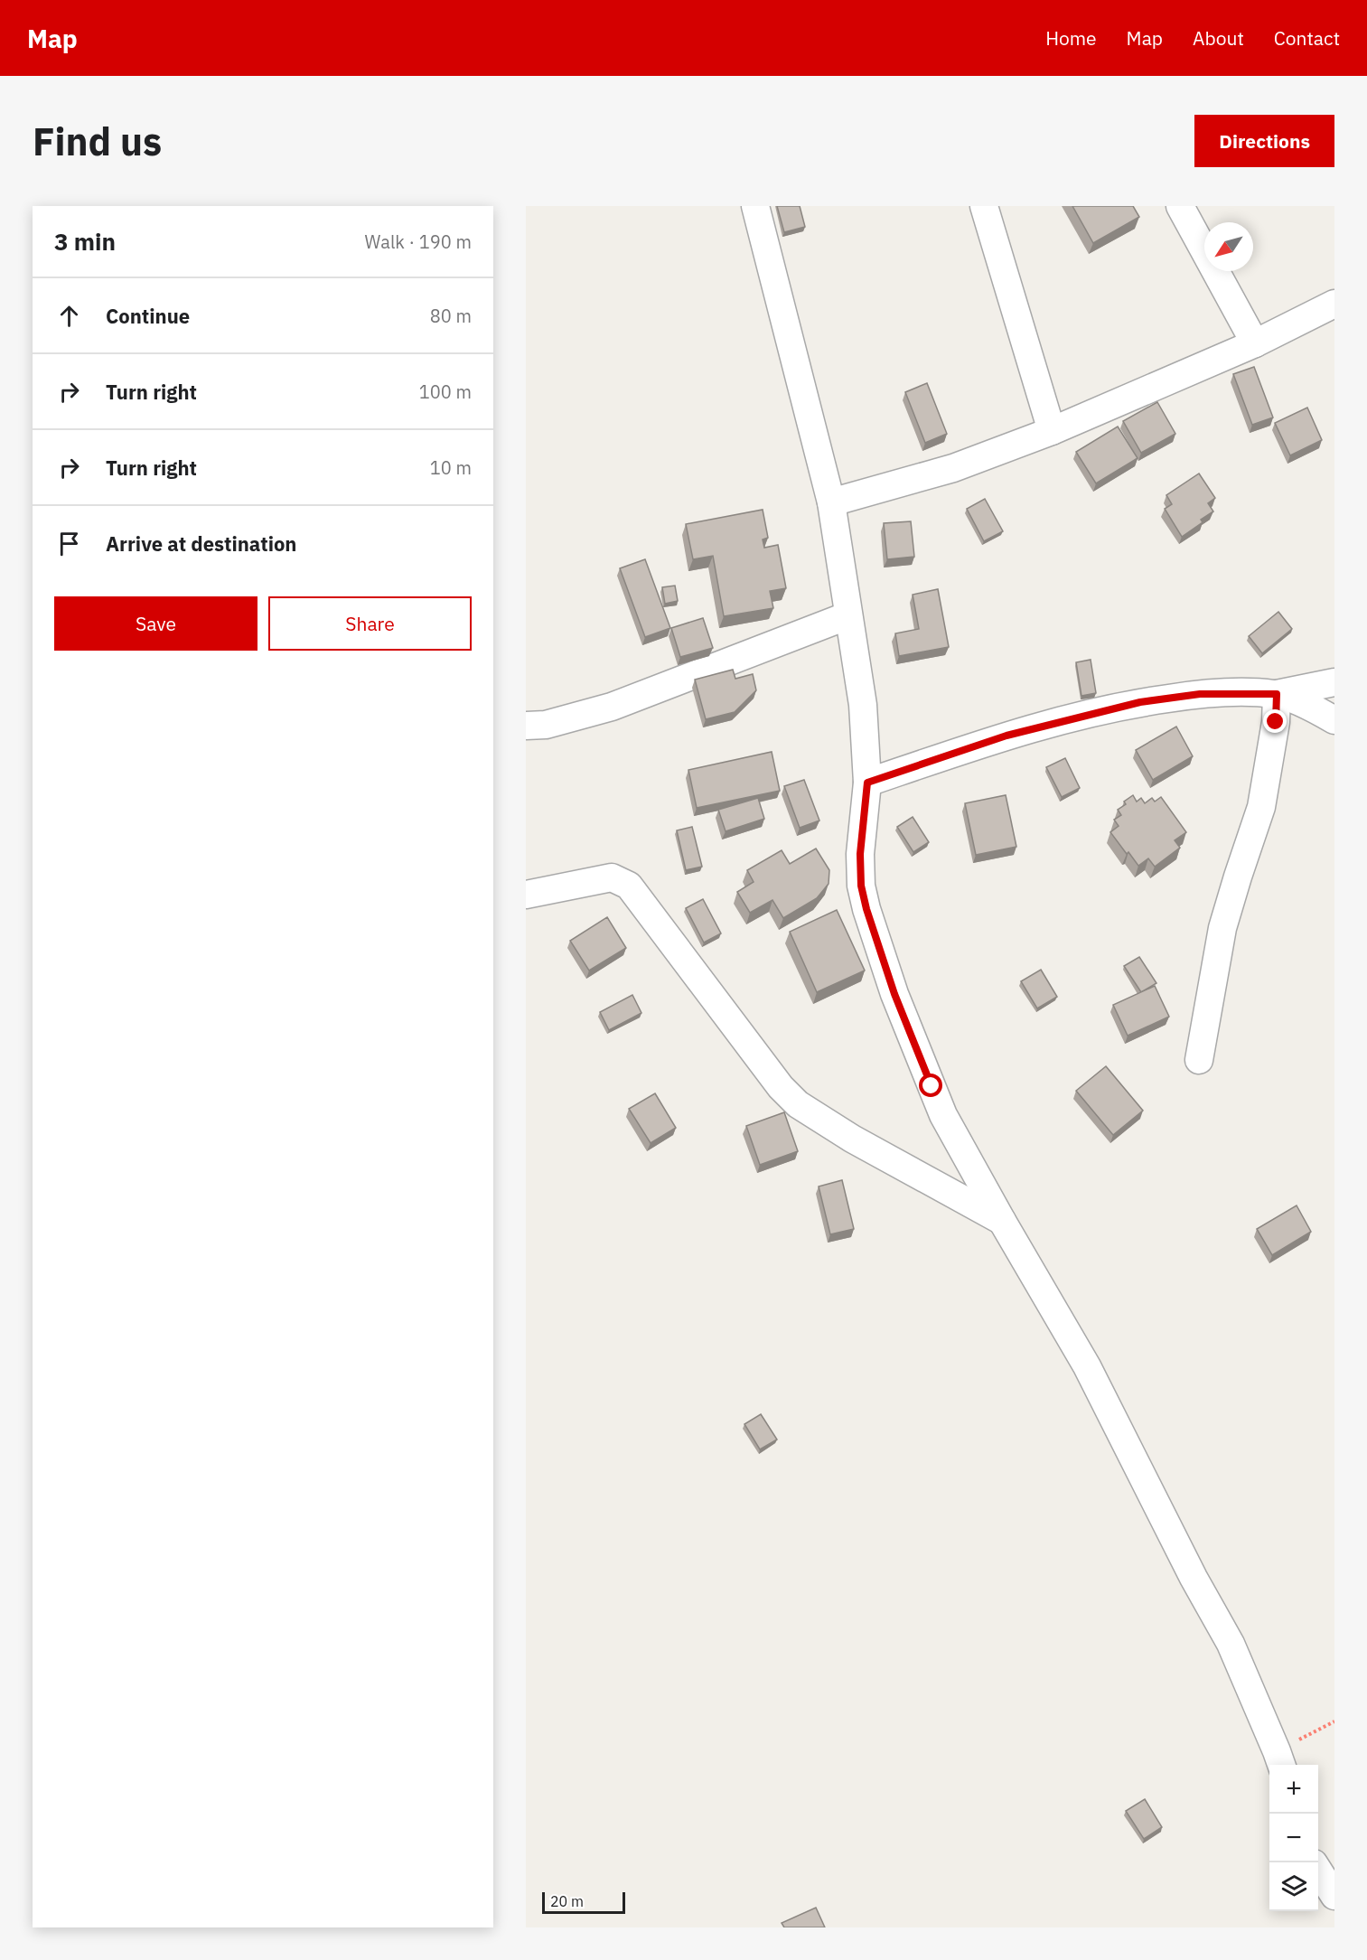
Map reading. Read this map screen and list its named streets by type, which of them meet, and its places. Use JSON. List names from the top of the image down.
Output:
{
  "scale_bar": "20 m",
  "north": "bottom left",
  "page": {
    "header": "Map",
    "nav": [
      "Home",
      "Map",
      "About",
      "Contact"
    ],
    "buttons": [
      "Directions",
      ["Save", "Share"]
    ],
    "title": "Find us",
    "heading": ["3 min", "Walk · 190 m"],
    "list": [
      ["Continue", "80 m"],
      ["Turn right", "100 m"],
      ["Turn right", "10 m"],
      "Arrive at destination"
    ],
    "map_buttons": ["+", "−"],
    "scale": "20 m"
  }
}
